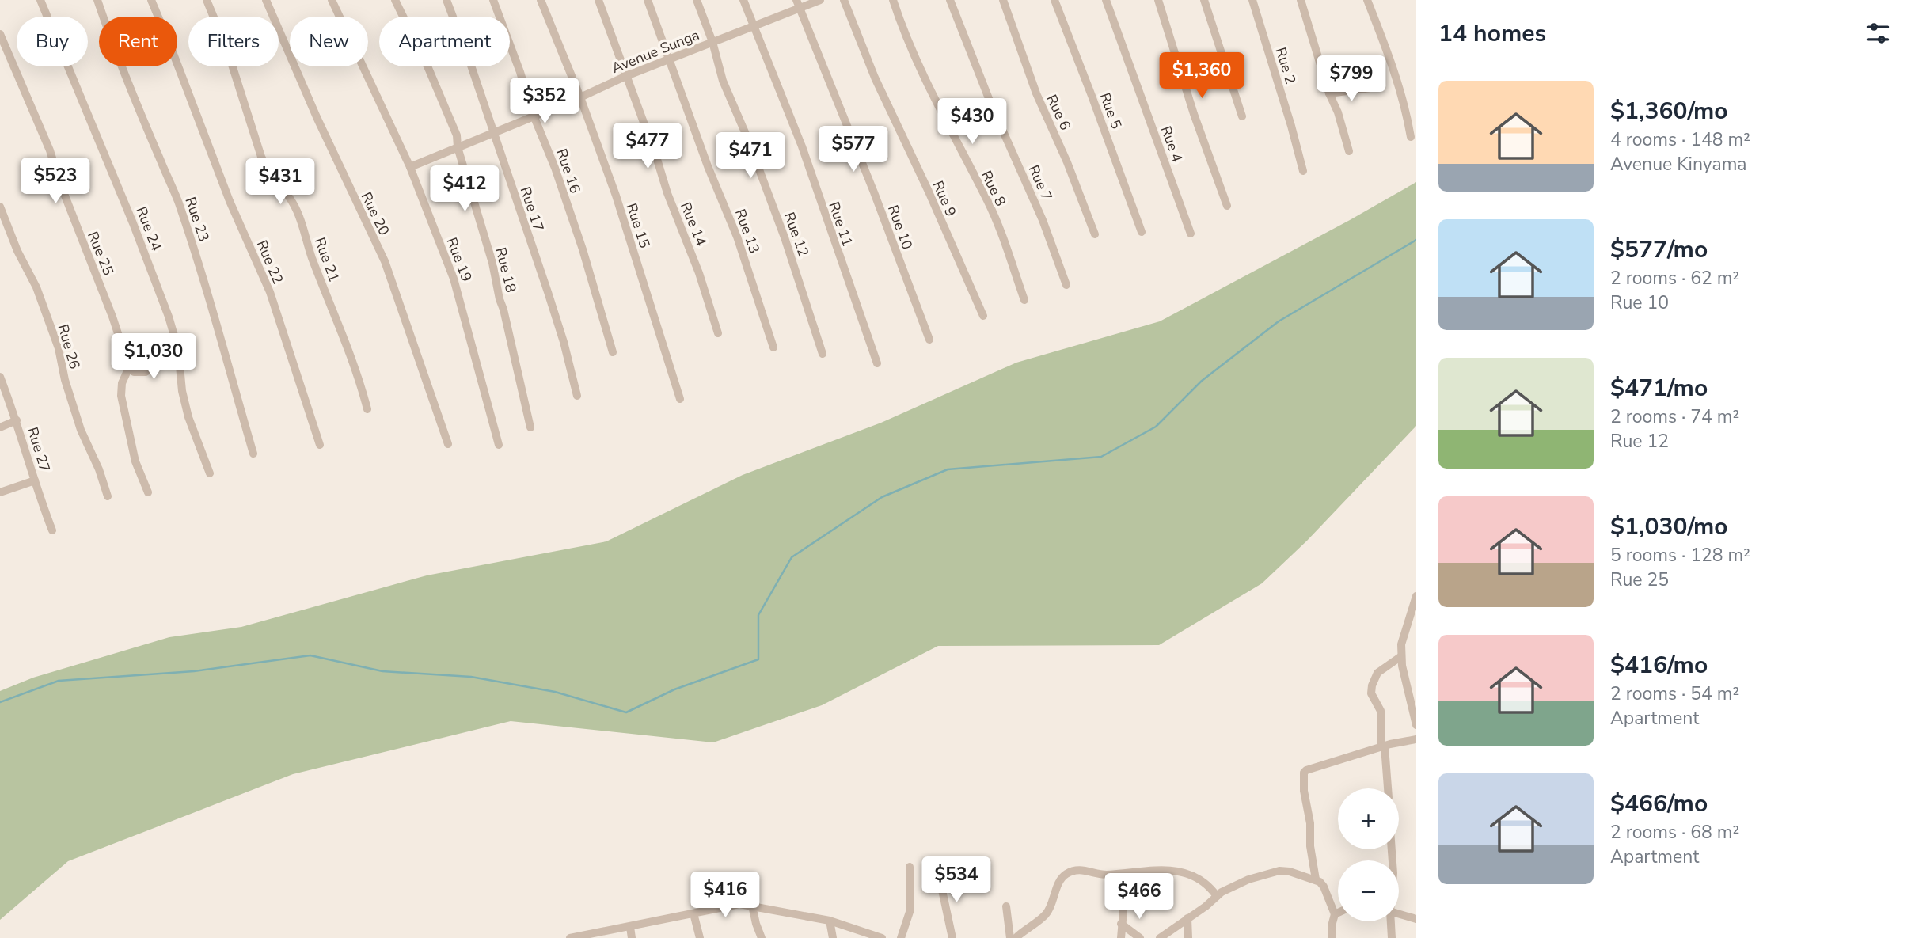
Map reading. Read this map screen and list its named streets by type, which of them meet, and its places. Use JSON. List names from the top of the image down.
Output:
{
  "streets": {
    "street": [
      "Avenue Sunga",
      "Rue 2",
      "Rue 5",
      "Rue 6",
      "Rue 4",
      "Rue 16",
      "Rue 7",
      "Rue 8",
      "Rue 9",
      "Rue 17",
      "Rue 20",
      "Rue 23",
      "Rue 14",
      "Rue 11",
      "Rue 15",
      "Rue 10",
      "Rue 24",
      "Rue 13",
      "Rue 12",
      "Rue 25",
      "Rue 21",
      "Rue 19",
      "Rue 22",
      "Rue 18",
      "Rue 26",
      "Rue 27"
    ]
  },
  "crossings": [
    ["Avenue Sunga", "Rue 16"],
    ["Avenue Sunga", "Rue 17"],
    ["Avenue Sunga", "Rue 14"],
    ["Avenue Sunga", "Rue 11"],
    ["Avenue Sunga", "Rue 15"],
    ["Avenue Sunga", "Rue 10"],
    ["Avenue Sunga", "Rue 13"],
    ["Avenue Sunga", "Rue 12"],
    ["Avenue Sunga", "Rue 19"],
    ["Avenue Sunga", "Rue 18"]
  ],
  "page": {
    "heading": "14 homes",
    "chip": [
      "Buy",
      "Rent",
      "Filters",
      "New",
      "Apartment"
    ],
    "price": [
      "$1,360",
      "$799",
      "$352",
      "$430",
      "$477",
      "$577",
      "$471",
      "$523",
      "$431",
      "$412",
      "$1,030",
      "$534",
      "$416",
      "$466"
    ],
    "list": [
      {
        "name": "$1,360/mo",
        "note": "4 rooms · 148 m² · Avenue Kinyama"
      },
      {
        "name": "$577/mo",
        "note": "2 rooms · 62 m² · Rue 10"
      },
      {
        "name": "$471/mo",
        "note": "2 rooms · 74 m² · Rue 12"
      },
      {
        "name": "$1,030/mo",
        "note": "5 rooms · 128 m² · Rue 25"
      },
      {
        "name": "$416/mo",
        "note": "2 rooms · 54 m² · Apartment"
      },
      {
        "name": "$466/mo",
        "note": "2 rooms · 68 m² · Apartment"
      }
    ],
    "map_buttons": ["+", "−"]
  }
}
